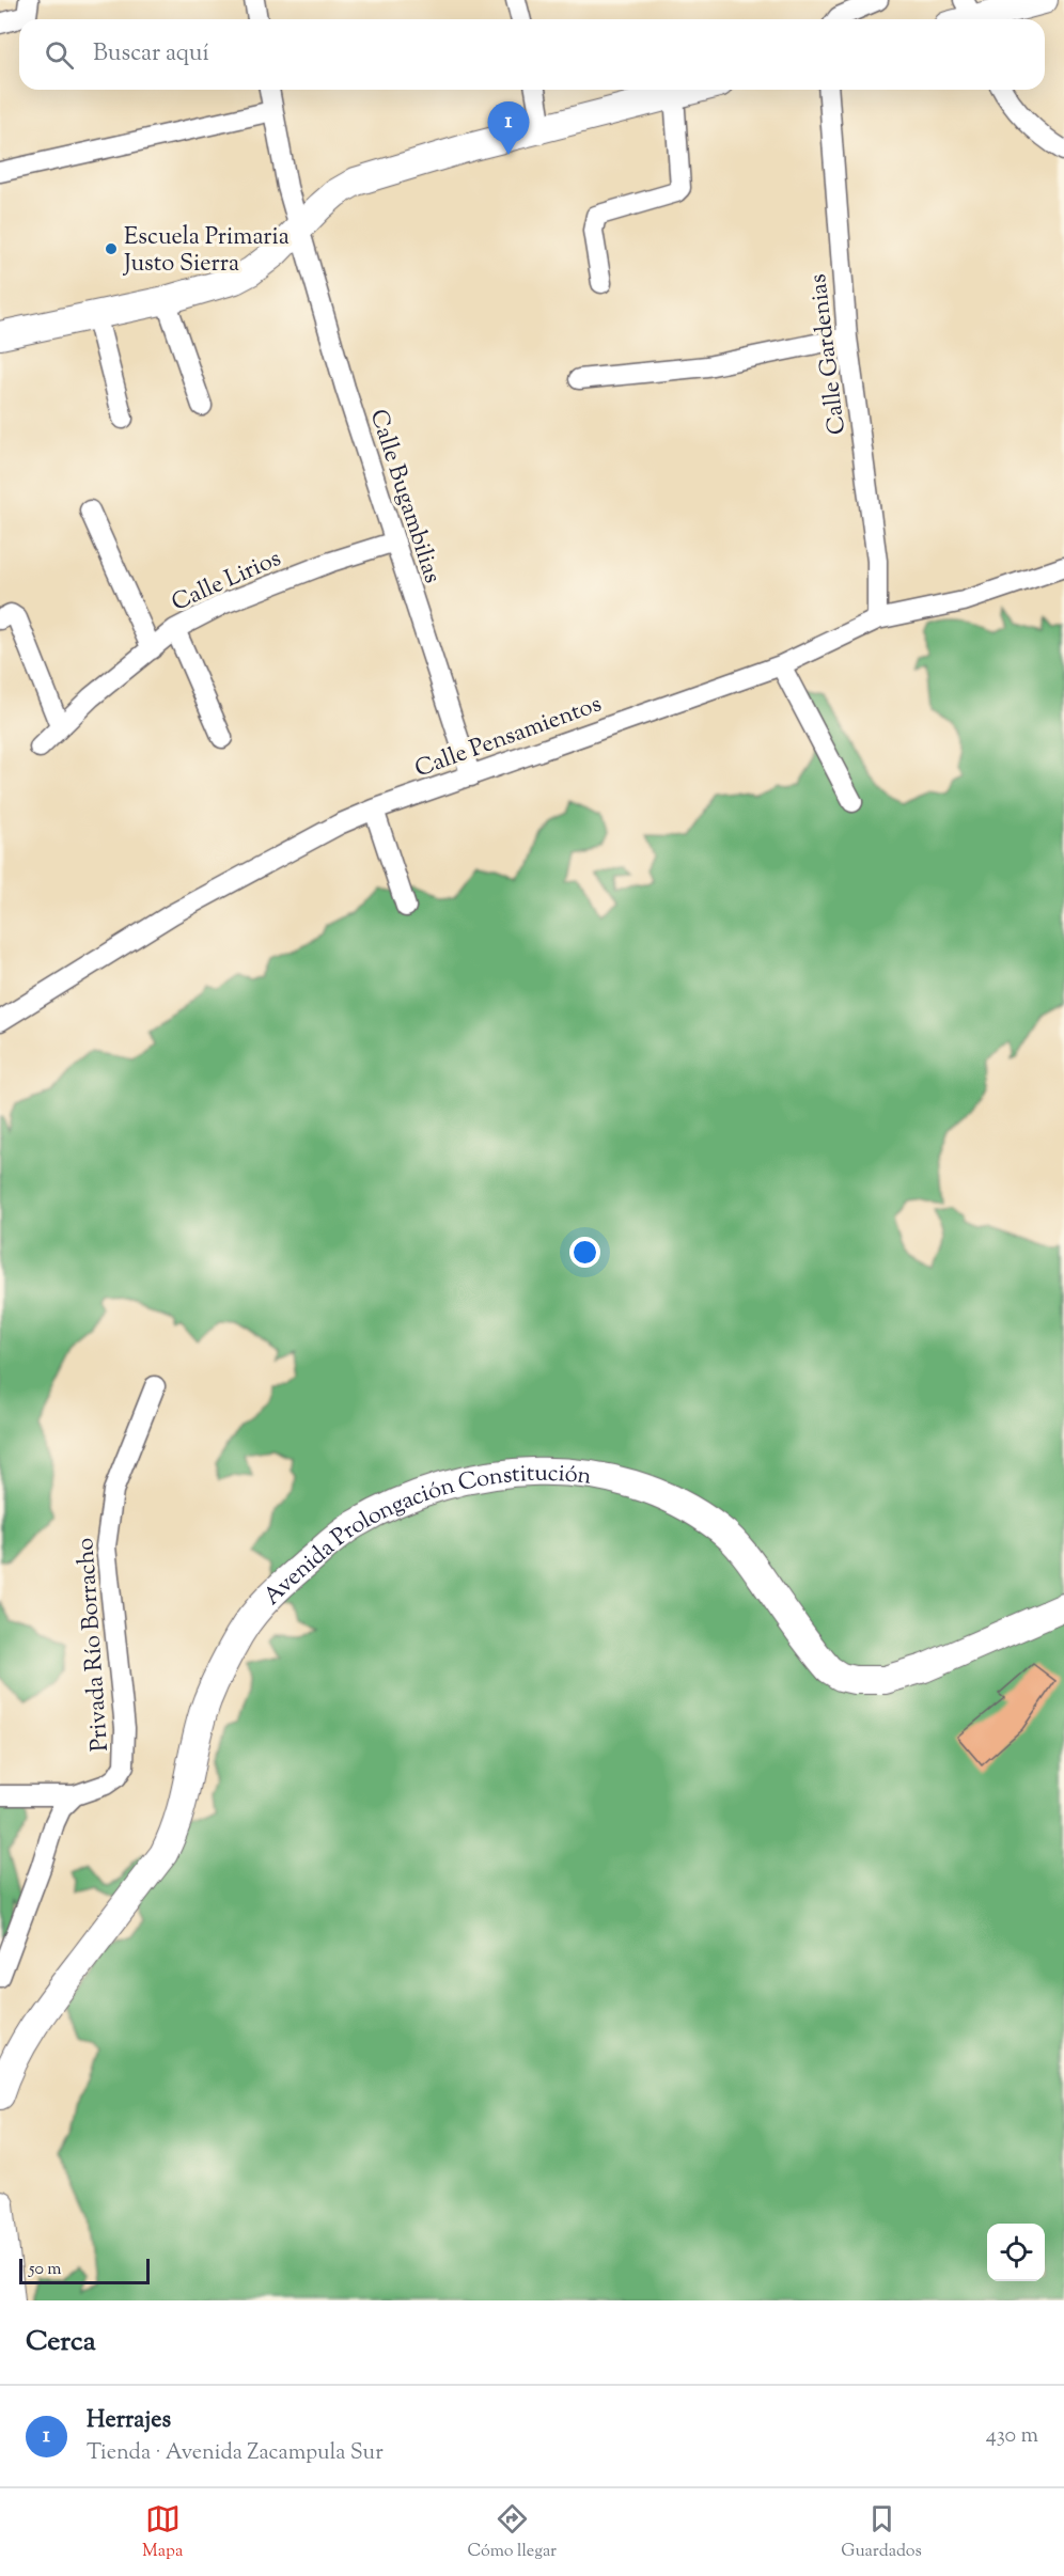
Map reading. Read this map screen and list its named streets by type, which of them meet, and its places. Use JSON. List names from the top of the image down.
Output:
{
  "streets": {
    "main road": ["Avenida Prolongación Constitución"],
    "street": [
      "Calle Gardenias",
      "Calle Bugambilias",
      "Calle Lirios",
      "Calle Pensamientos",
      "Privada Río Borracho"
    ]
  },
  "crossings": [
    ["Calle Gardenias", "Calle Pensamientos"],
    ["Calle Bugambilias", "Calle Lirios"],
    ["Calle Bugambilias", "Calle Pensamientos"]
  ],
  "places": ["Escuela Primaria Justo Sierra"],
  "scale_bar": "50 m",
  "page": {
    "search": "Buscar aquí",
    "pins": "1",
    "scale": "50 m",
    "heading": "Cerca",
    "list": [
      {
        "mark": "1",
        "name": "Herrajes",
        "note": "Tienda · Avenida Zacampula Sur",
        "value": "430 m"
      }
    ],
    "nav": ["Mapa", "Cómo llegar", "Guardados"]
  }
}
